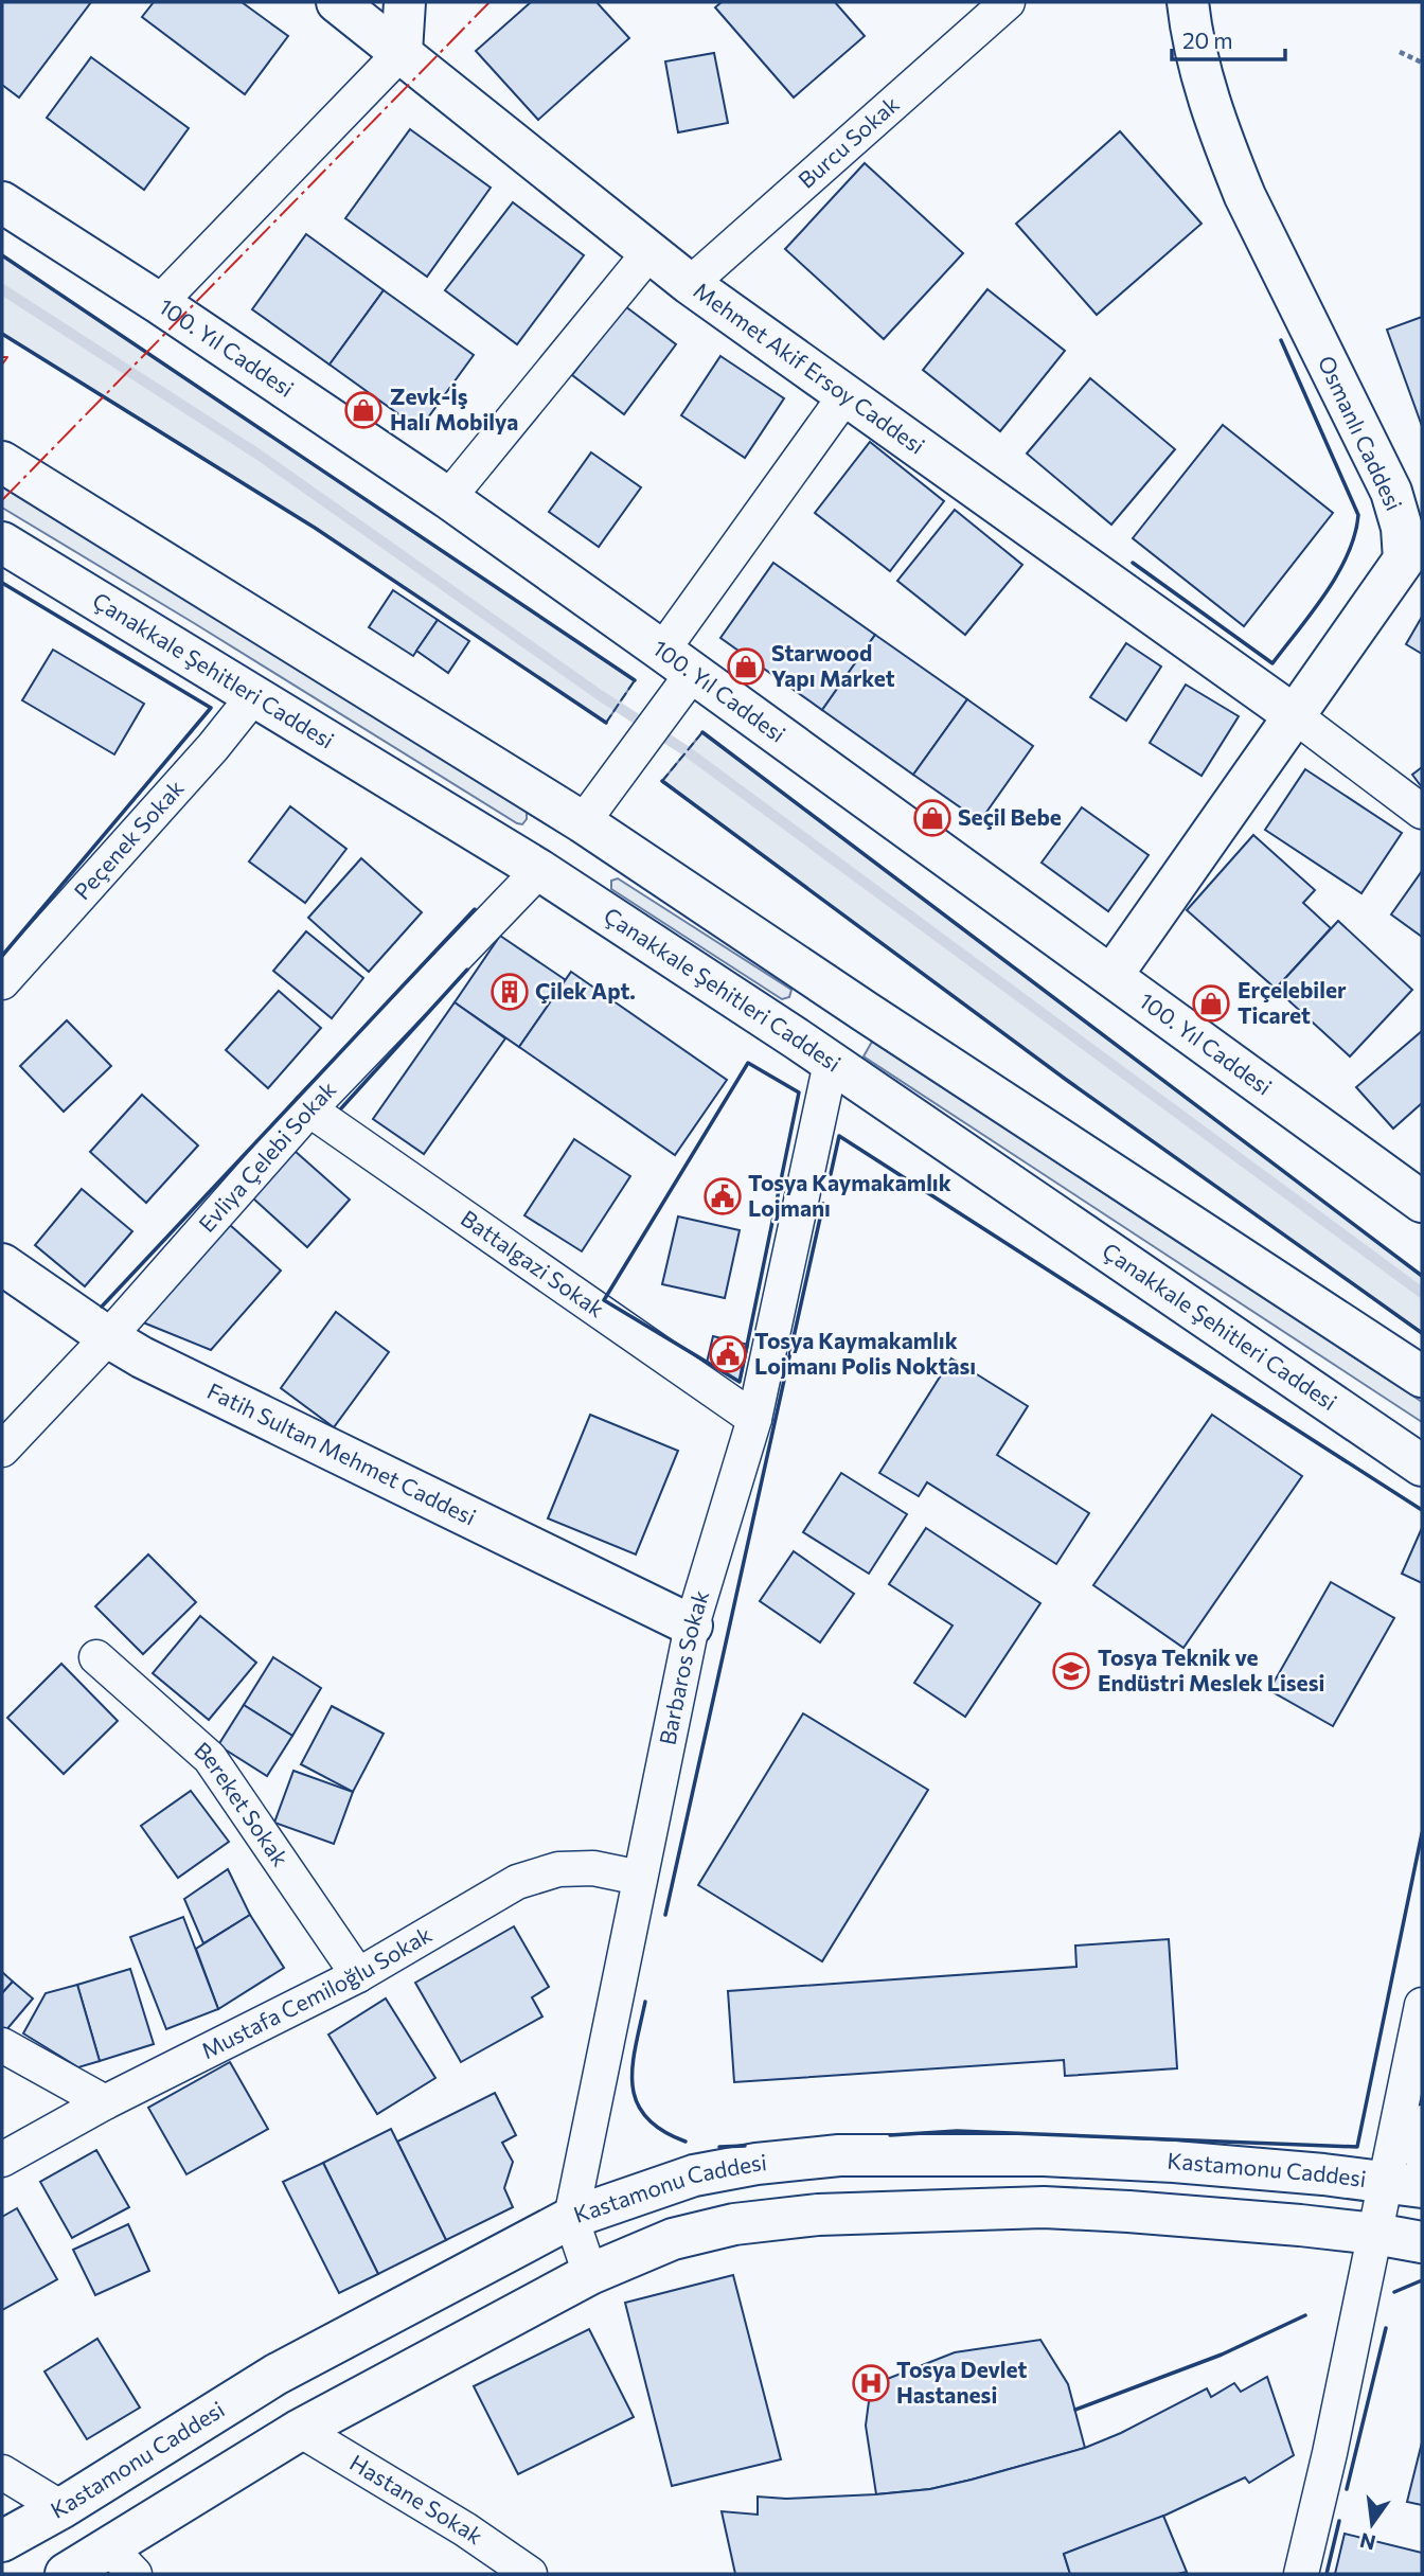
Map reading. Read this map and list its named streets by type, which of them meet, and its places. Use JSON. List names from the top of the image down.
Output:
{
  "streets": {
    "main road": [
      "100. Yıl Caddesi",
      "Mehmet Akif Ersoy Caddesi",
      "Osmanlı Caddesi",
      "Çanakkale Şehitleri Caddesi",
      "Fatih Sultan Mehmet Caddesi",
      "Kastamonu Caddesi"
    ],
    "street": [
      "Burcu Sokak",
      "Peçenek Sokak",
      "Evliya Çelebi Sokak",
      "Battalgazi Sokak",
      "Barbaros Sokak",
      "Bereket Sokak",
      "Mustafa Cemiloğlu Sokak",
      "Hastane Sokak"
    ]
  },
  "crossings": [
    ["Burcu Sokak", "Mehmet Akif Ersoy Caddesi"],
    ["100. Yıl Caddesi", "Osmanlı Caddesi"],
    ["Mehmet Akif Ersoy Caddesi", "Osmanlı Caddesi"],
    ["Çanakkale Şehitleri Caddesi", "Peçenek Sokak"],
    ["Çanakkale Şehitleri Caddesi", "Evliya Çelebi Sokak"],
    ["Çanakkale Şehitleri Caddesi", "Barbaros Sokak"],
    ["Evliya Çelebi Sokak", "Battalgazi Sokak"],
    ["Evliya Çelebi Sokak", "Fatih Sultan Mehmet Caddesi"],
    ["Battalgazi Sokak", "Barbaros Sokak"],
    ["Fatih Sultan Mehmet Caddesi", "Barbaros Sokak"],
    ["Barbaros Sokak", "Mustafa Cemiloğlu Sokak"],
    ["Barbaros Sokak", "Kastamonu Caddesi"],
    ["Bereket Sokak", "Mustafa Cemiloğlu Sokak"],
    ["Kastamonu Caddesi", "Hastane Sokak"]
  ],
  "places": {
    "shop": [
      "Zevk-İş Halı Mobilya",
      "Starwood Yapı Market",
      "Seçil Bebe",
      "Erçelebiler Ticaret"
    ],
    "building": ["Çilek Apt."],
    "public building": ["Tosya Kaymakamlık Lojmanı", "Tosya Kaymakamlık Lojmanı Polis Noktası"],
    "school or university": ["Tosya Teknik ve Endüstri Meslek Lisesi"],
    "hospital": ["Tosya Devlet Hastanesi"]
  },
  "scale_bar": "20 m",
  "north": "bottom"
}
